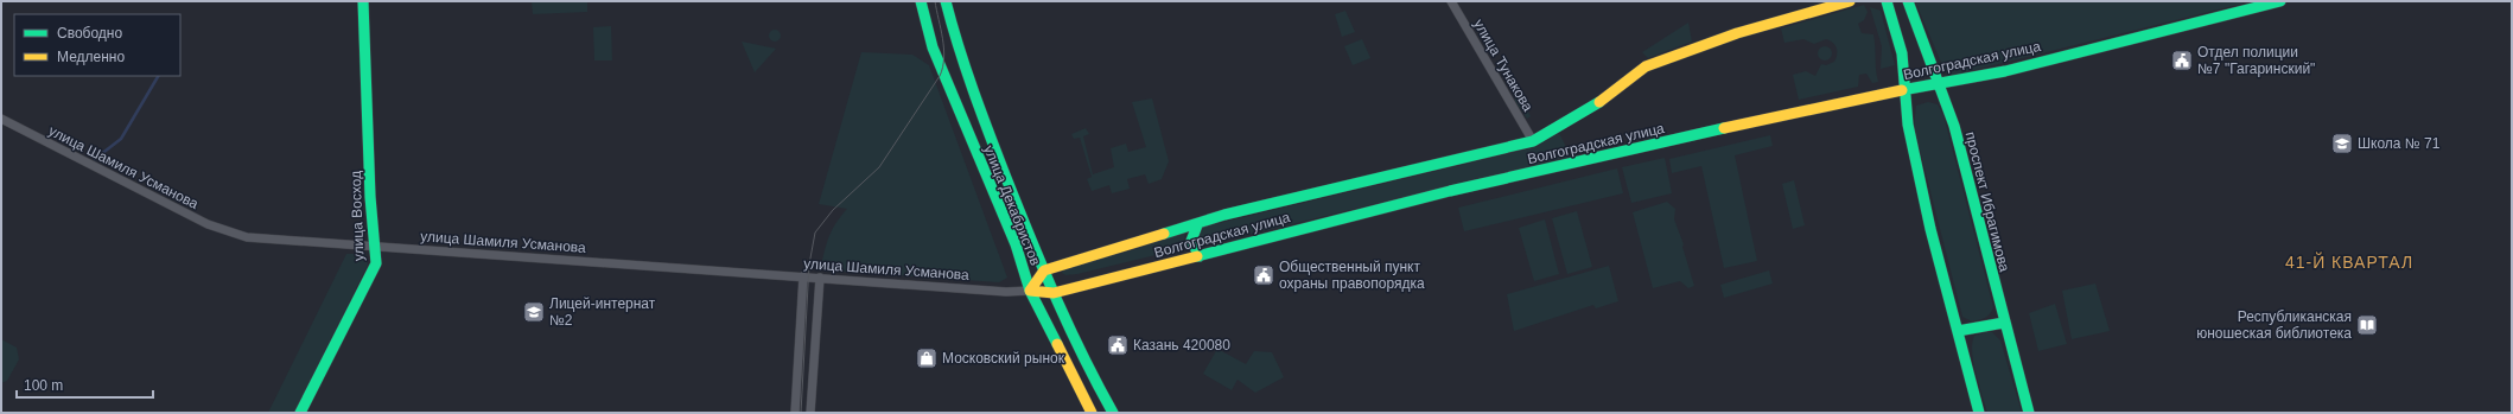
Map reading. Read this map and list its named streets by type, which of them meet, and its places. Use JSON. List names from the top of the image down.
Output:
{
  "streets": {
    "main road": [
      "Волгоградская улица",
      "проспект Ибрагимова",
      "улица Декабристов",
      "улица Восход"
    ],
    "street": ["улица Тунакова", "улица Шамиля Усманова"]
  },
  "crossings": [
    ["Волгоградская улица", "улица Тунакова"],
    ["Волгоградская улица", "улица Шамиля Усманова"],
    ["Волгоградская улица", "проспект Ибрагимова"],
    ["Волгоградская улица", "улица Декабристов"],
    ["улица Шамиля Усманова", "улица Декабристов"],
    ["улица Шамиля Усманова", "улица Восход"]
  ],
  "districts": ["41-Й КВАРТАЛ"],
  "places": {
    "public building": ["Отдел полиции №7 \"Гагаринский\"", "Общественный пункт охраны правопорядка", "Казань 420080"],
    "school or university": ["Школа № 71", "Лицей-интернат №2"],
    "library": ["Республиканская юношеская библиотека"],
    "shop": ["Московский рынок"]
  },
  "legend": ["Свободно", "Медленно"],
  "scale_bar": "100 m"
}
